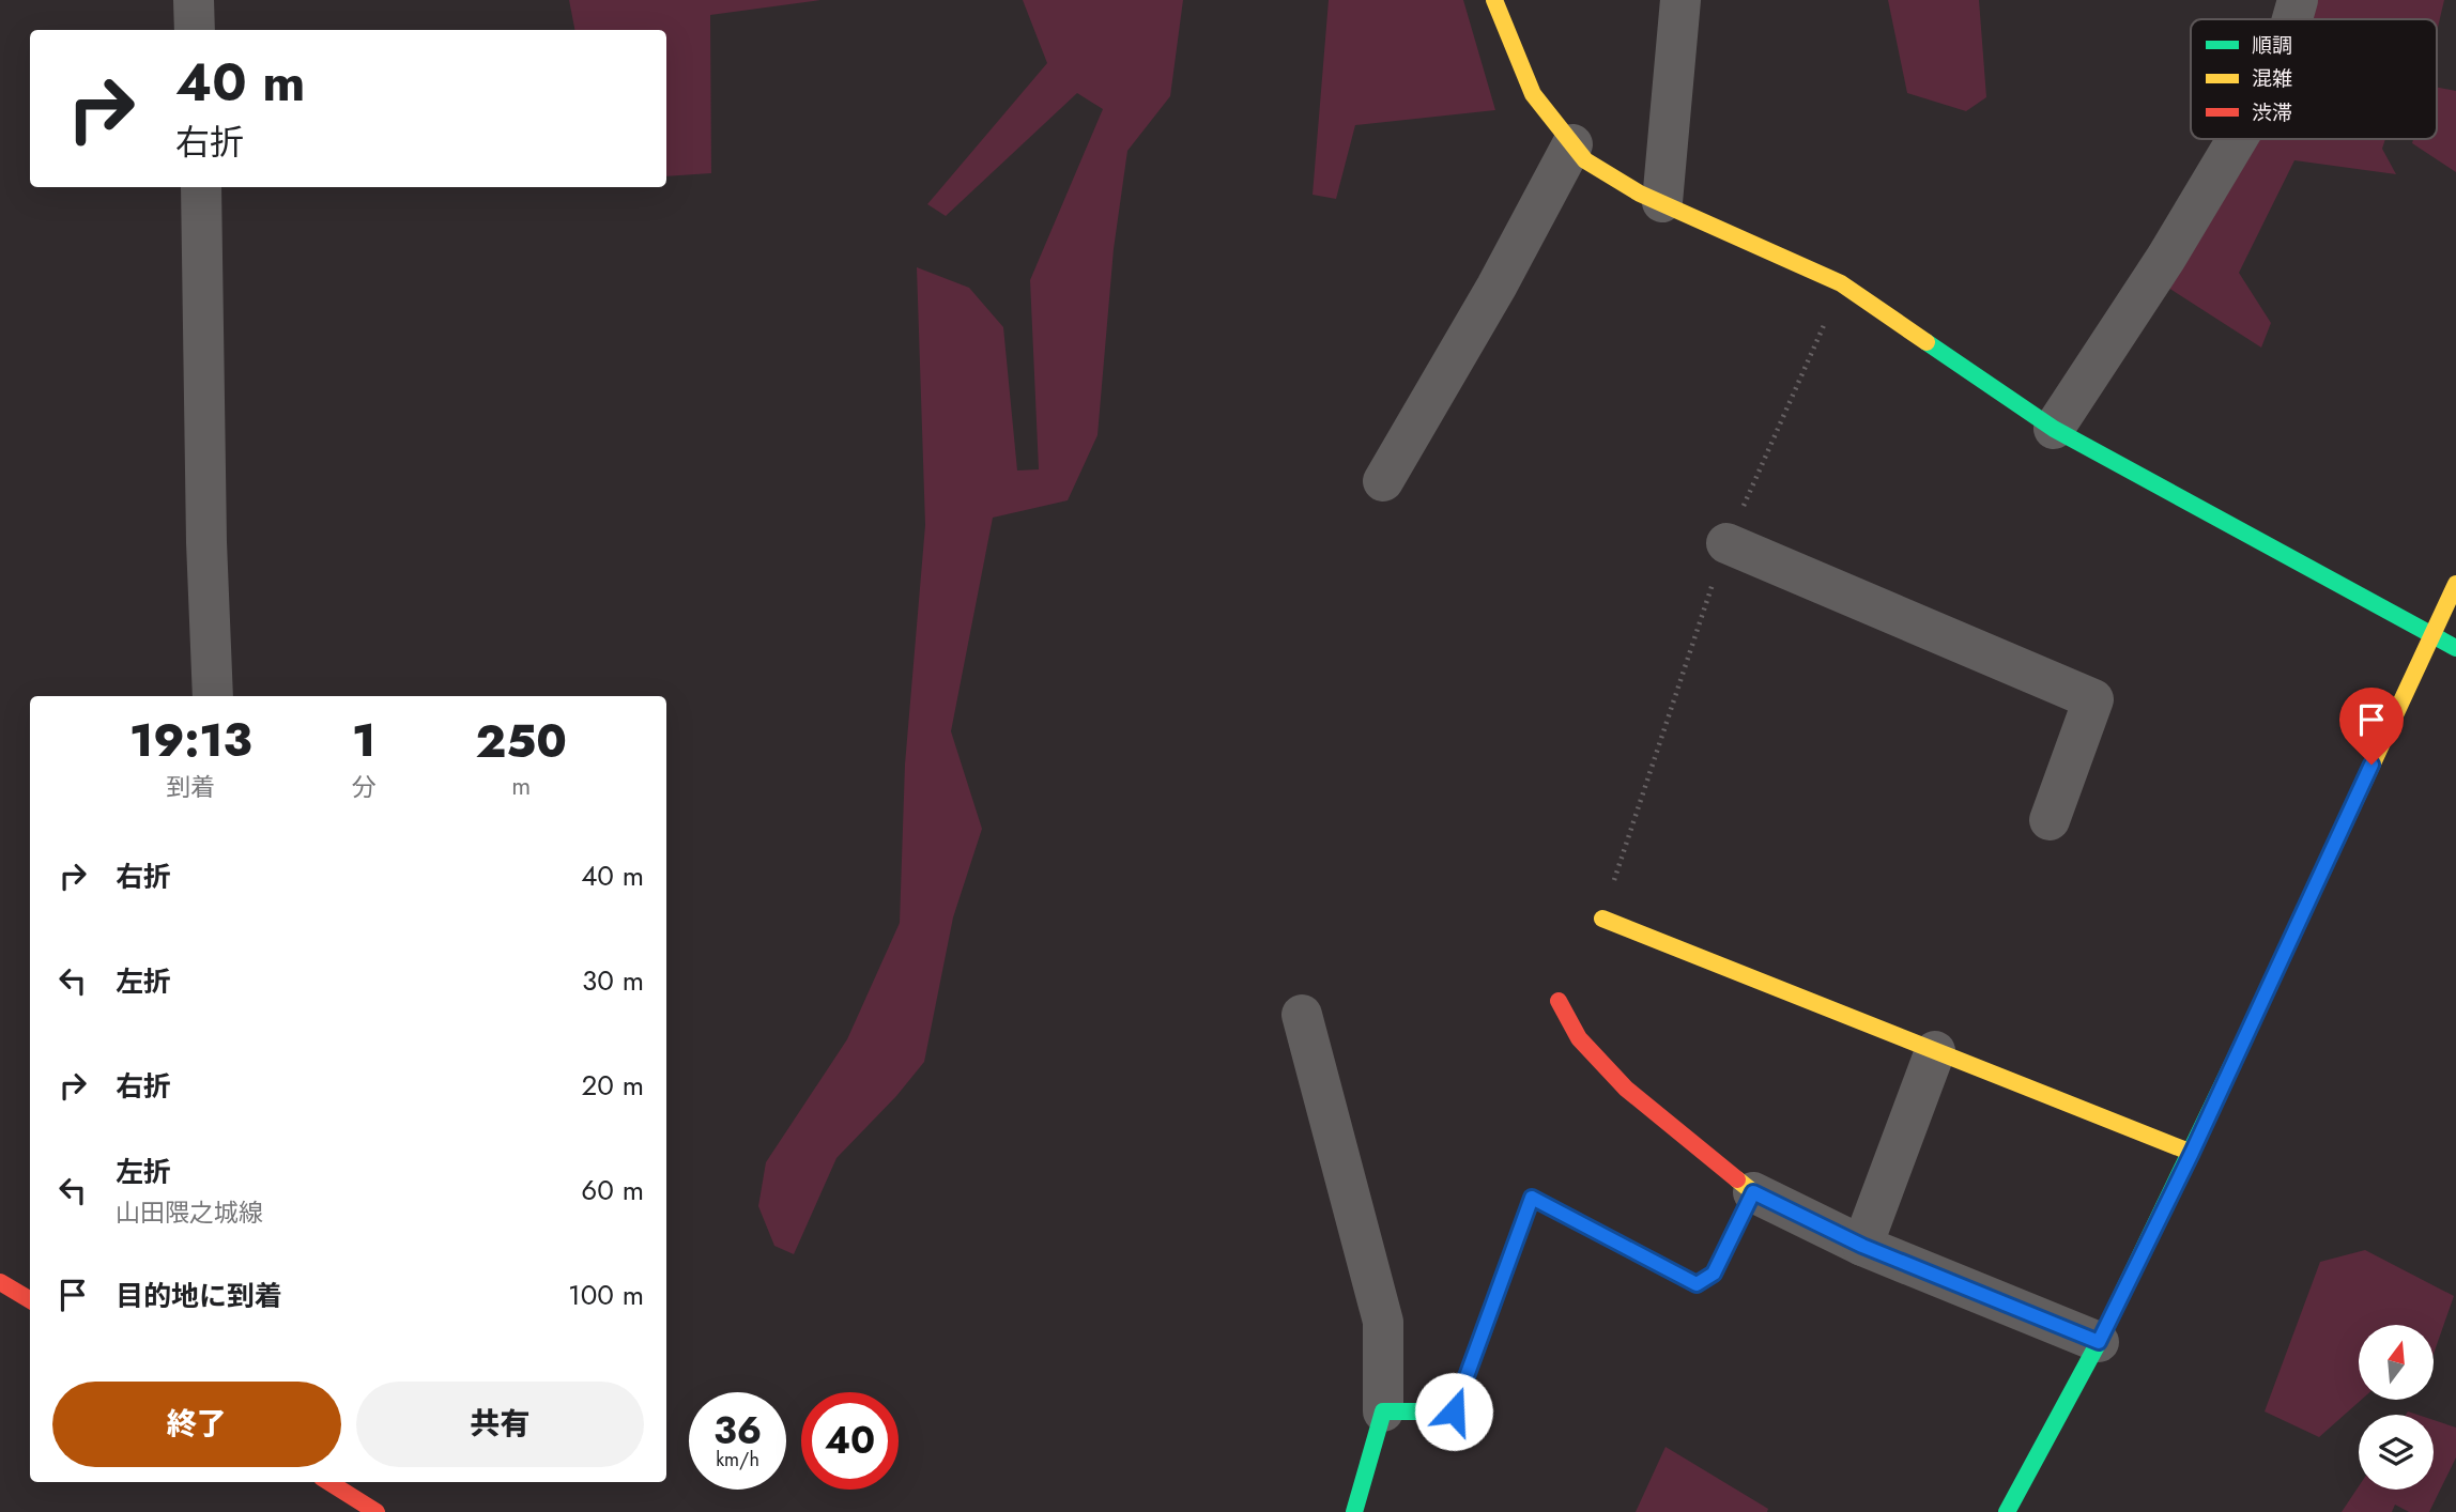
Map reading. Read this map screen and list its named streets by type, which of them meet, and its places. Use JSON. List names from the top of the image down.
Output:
{
  "legend": ["順調", "混雑", "渋滞"],
  "north": "top",
  "page": {
    "turn": ["40 m", "右折"],
    "eta": [
      "19:13",
      "到着",
      "1",
      "分",
      "250",
      "m"
    ],
    "list": [
      {
        "name": "右折",
        "value": "40 m"
      },
      {
        "name": "左折",
        "value": "30 m"
      },
      {
        "name": "右折",
        "value": "20 m"
      },
      {
        "name": "左折",
        "note": "山田隈之城線",
        "value": "60 m"
      },
      {
        "name": "目的地に到着",
        "value": "100 m"
      }
    ],
    "buttons": ["終了", "共有"],
    "speed": "36 km/h",
    "limit": "40"
  }
}
